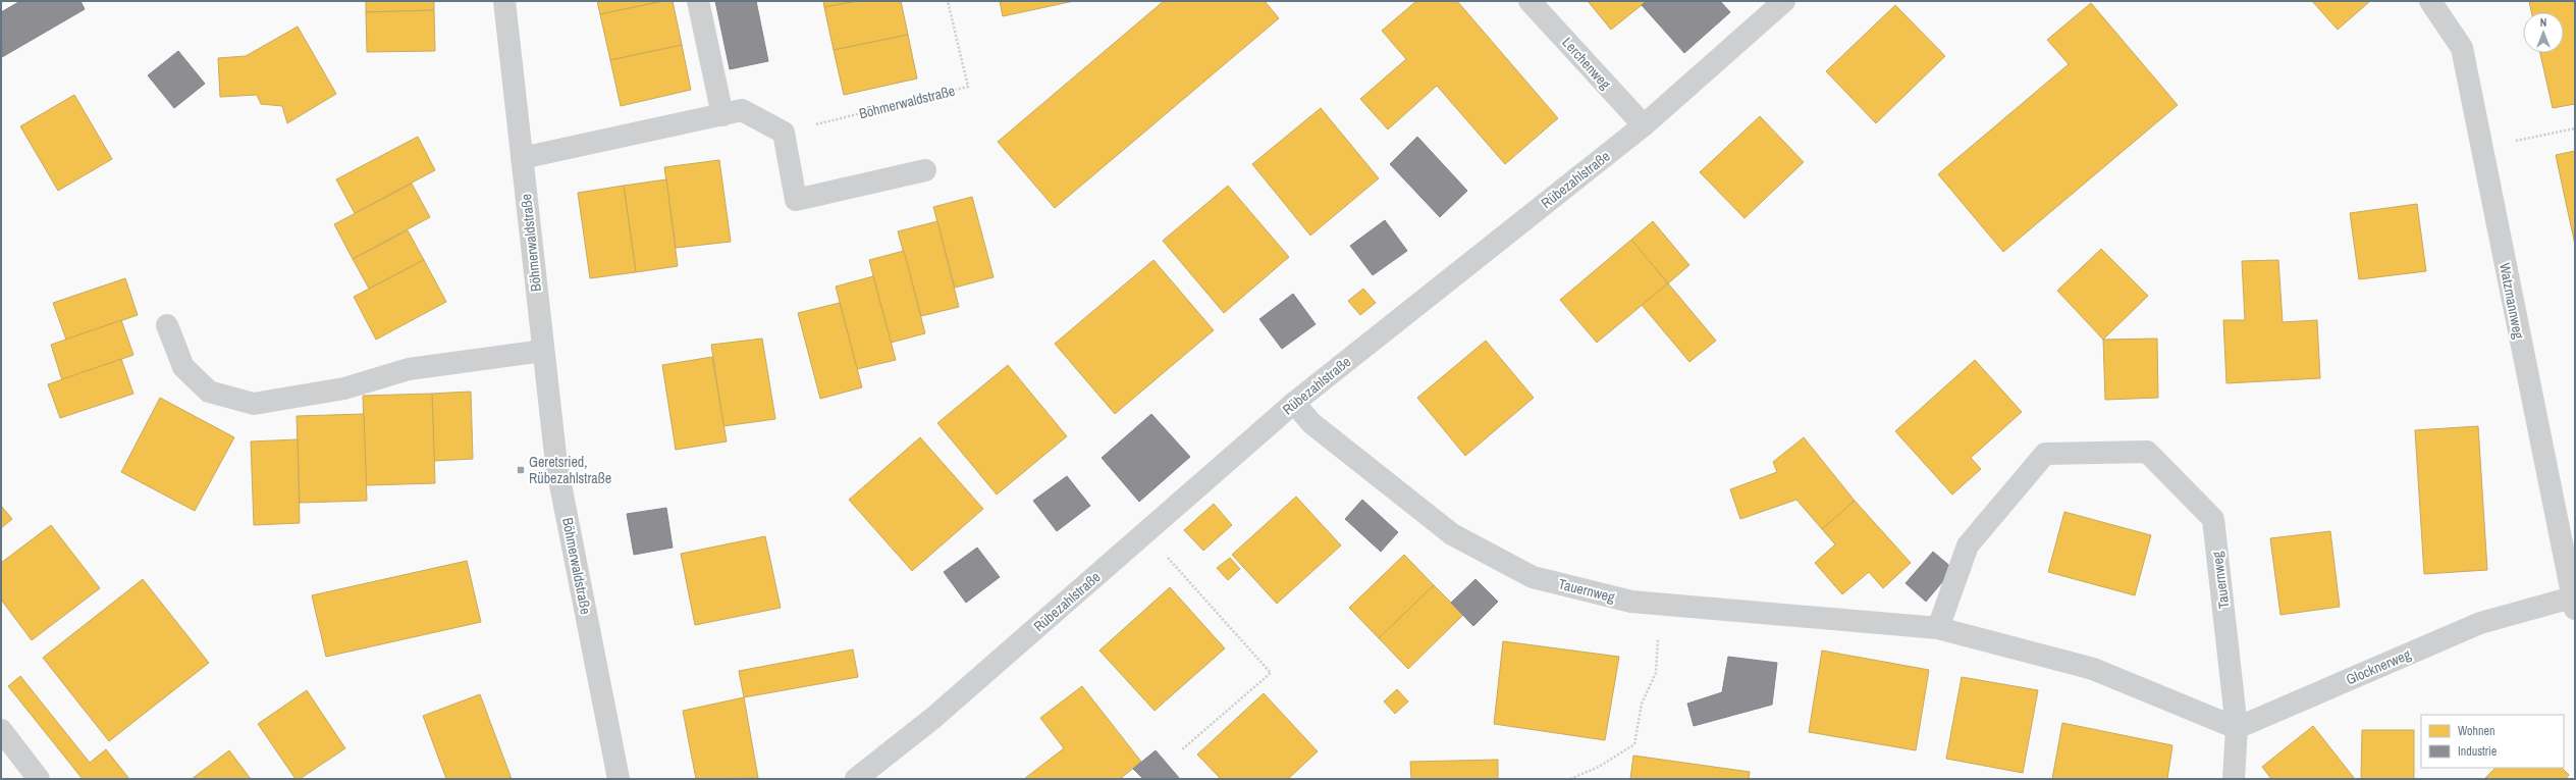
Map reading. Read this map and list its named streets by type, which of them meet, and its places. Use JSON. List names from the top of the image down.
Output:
{
  "streets": {
    "street": [
      "Lerchenweg",
      "Böhmerwaldstraße",
      "Rübezahlstraße",
      "Watzmannweg",
      "Tauernweg",
      "Glocknerweg"
    ]
  },
  "crossings": [
    ["Lerchenweg", "Rübezahlstraße"],
    ["Rübezahlstraße", "Tauernweg"],
    ["Watzmannweg", "Glocknerweg"],
    ["Tauernweg", "Glocknerweg"]
  ],
  "places": {
    "transit": ["Geretsried, Rübezahlstraße"]
  },
  "legend": ["Wohnen", "Industrie"],
  "north": "top"
}
